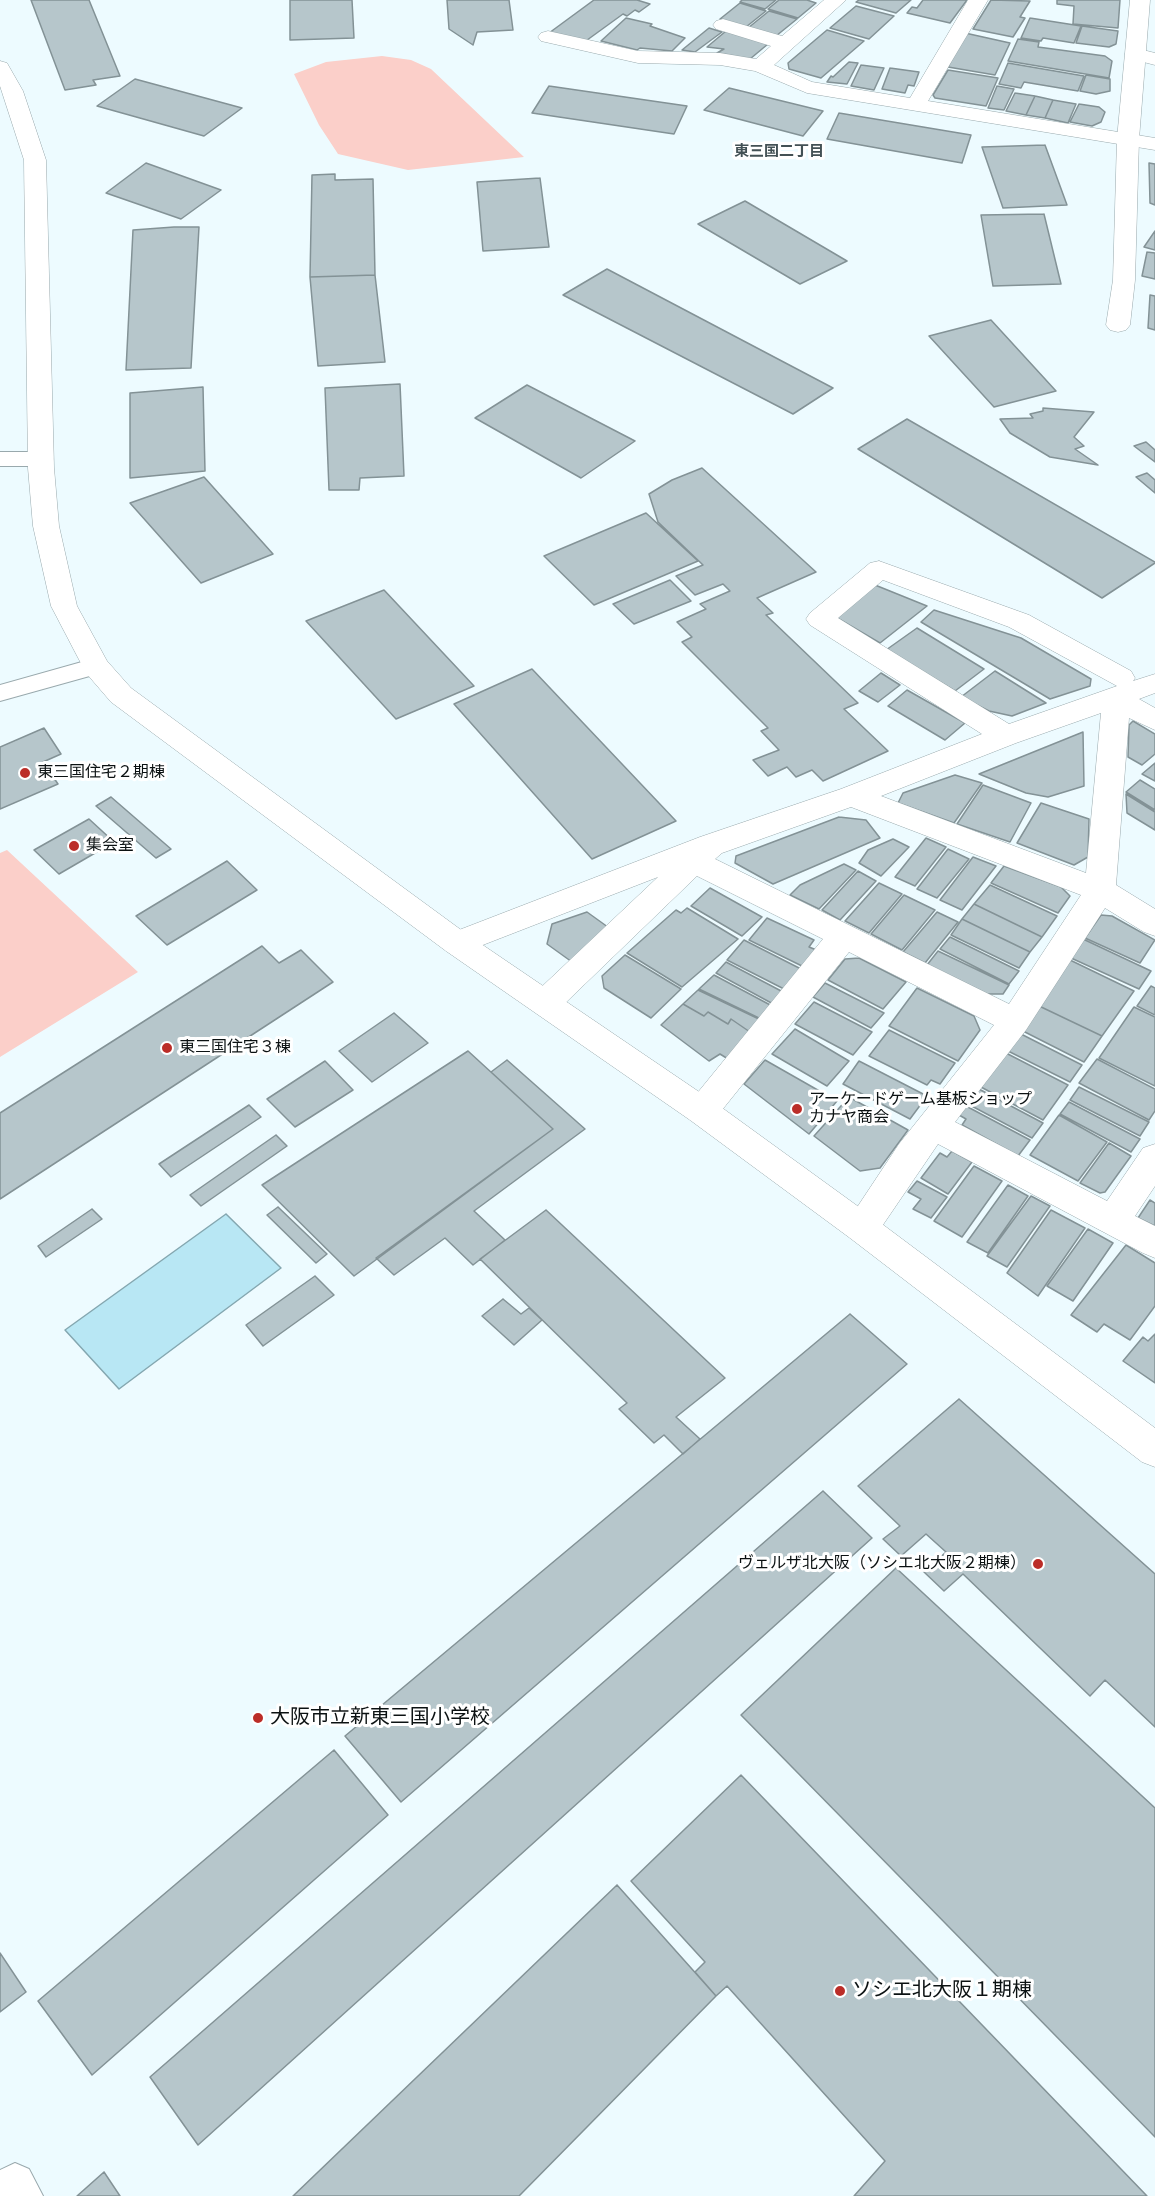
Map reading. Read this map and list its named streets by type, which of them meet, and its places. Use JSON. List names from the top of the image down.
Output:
{
  "districts": ["東三国二丁目"],
  "places": [
    "東三国住宅２期棟",
    "集会室",
    "東三国住宅３棟",
    "アーケードゲーム基板ショップ カナヤ商会",
    "ヴェルザ北大阪（ソシエ北大阪２期棟）",
    "大阪市立新東三国小学校",
    "ソシエ北大阪１期棟"
  ]
}
